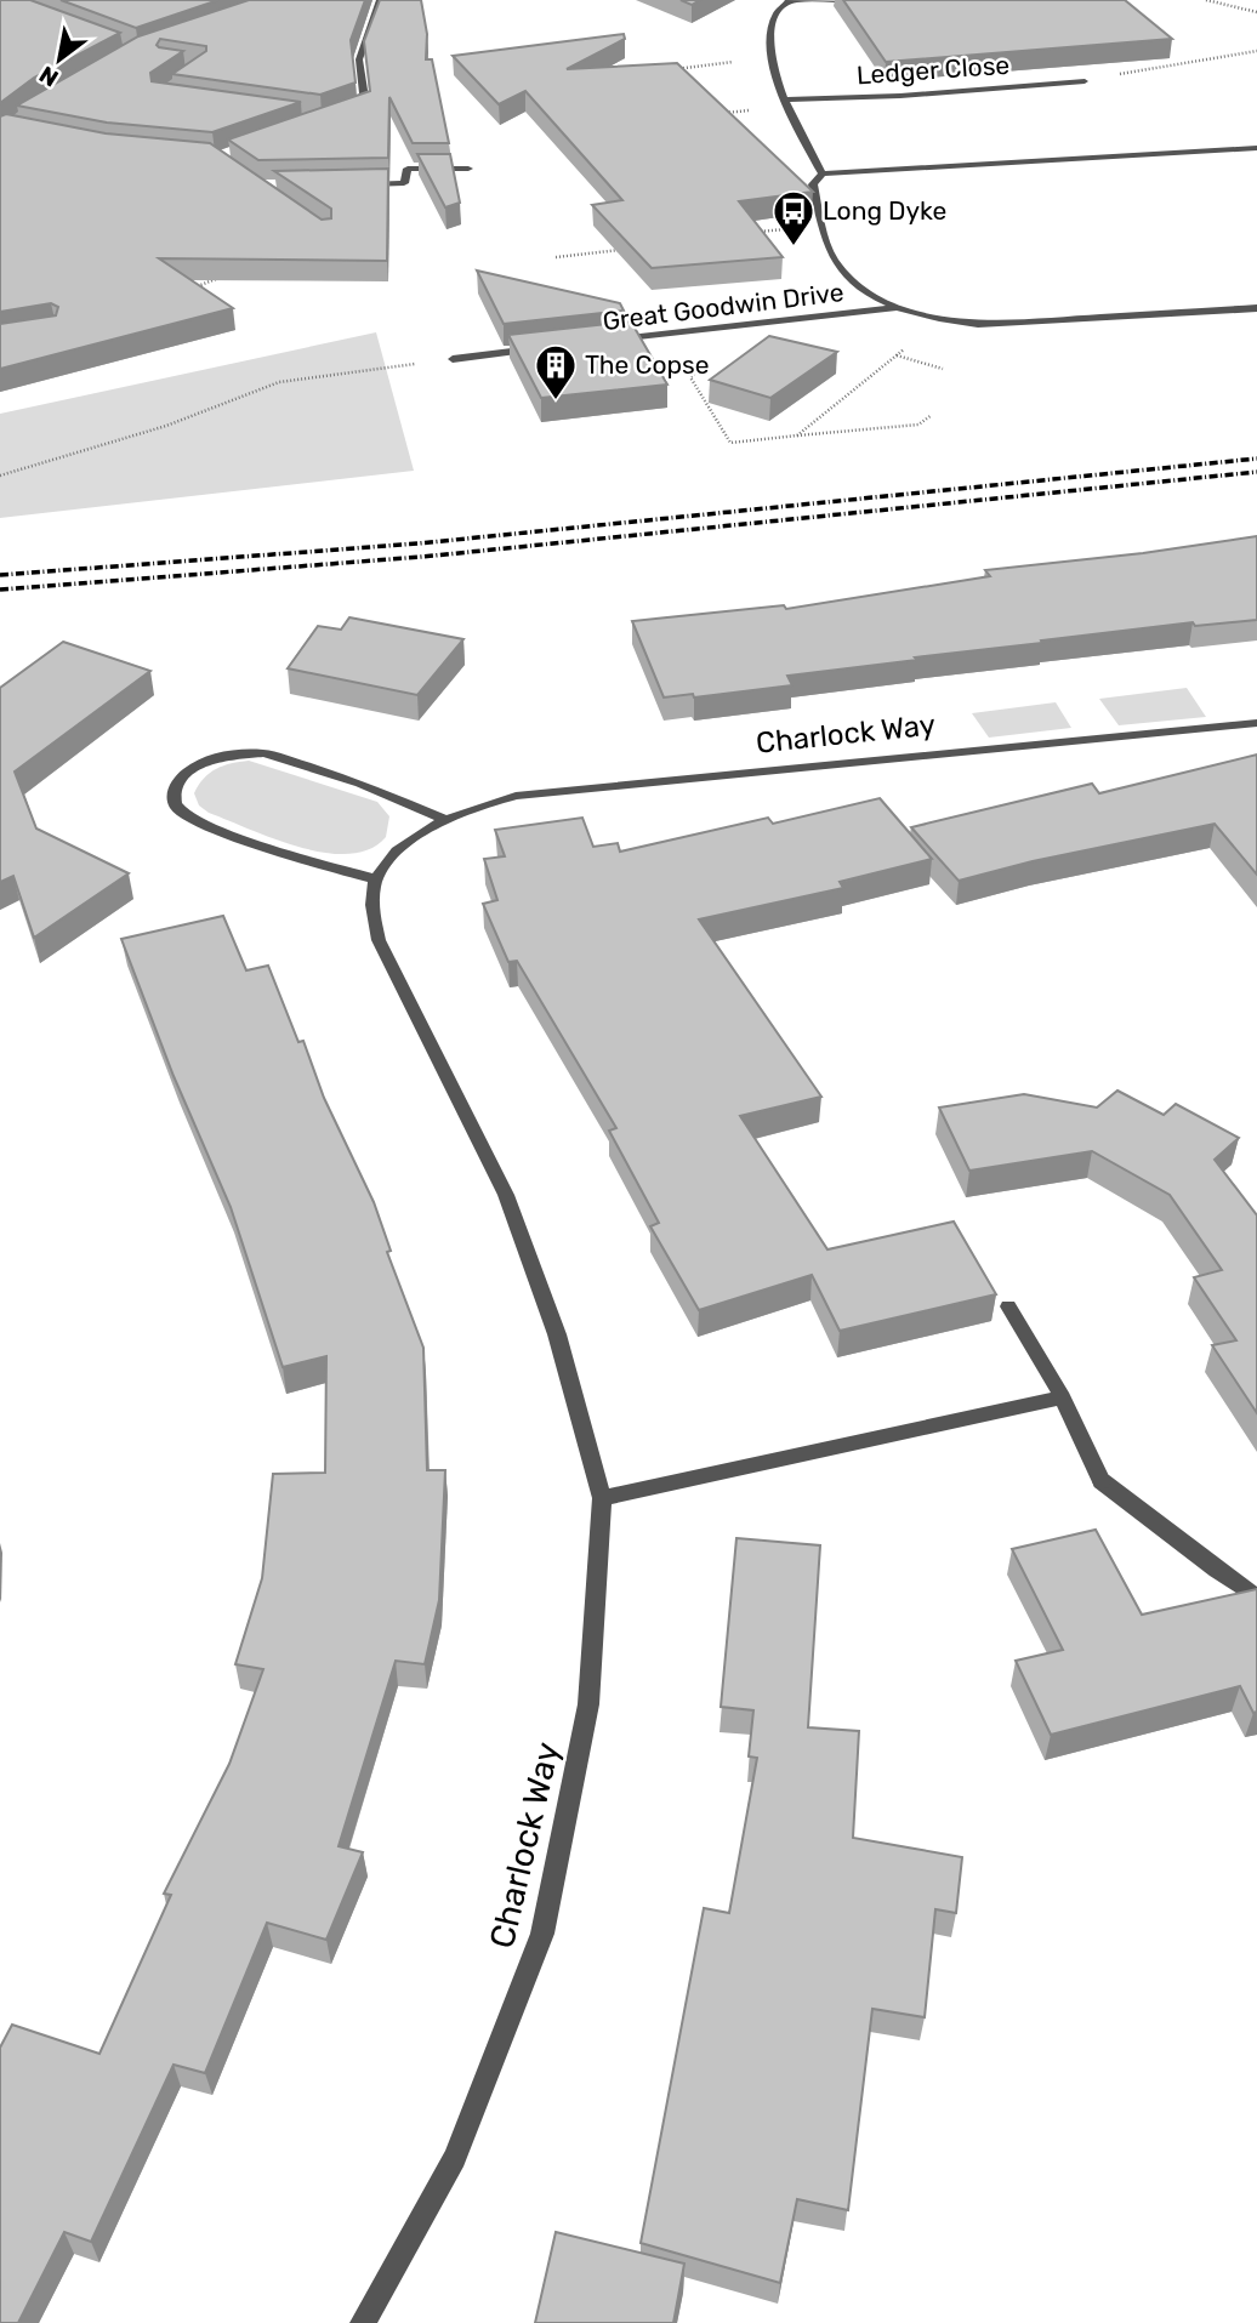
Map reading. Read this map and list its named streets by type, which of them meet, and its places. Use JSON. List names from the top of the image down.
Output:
{
  "streets": {
    "street": ["Ledger Close", "Great Goodwin Drive", "Charlock Way"]
  },
  "places": {
    "bus stop": ["Long Dyke"],
    "building": ["The Copse"]
  },
  "north": "bottom left"
}
